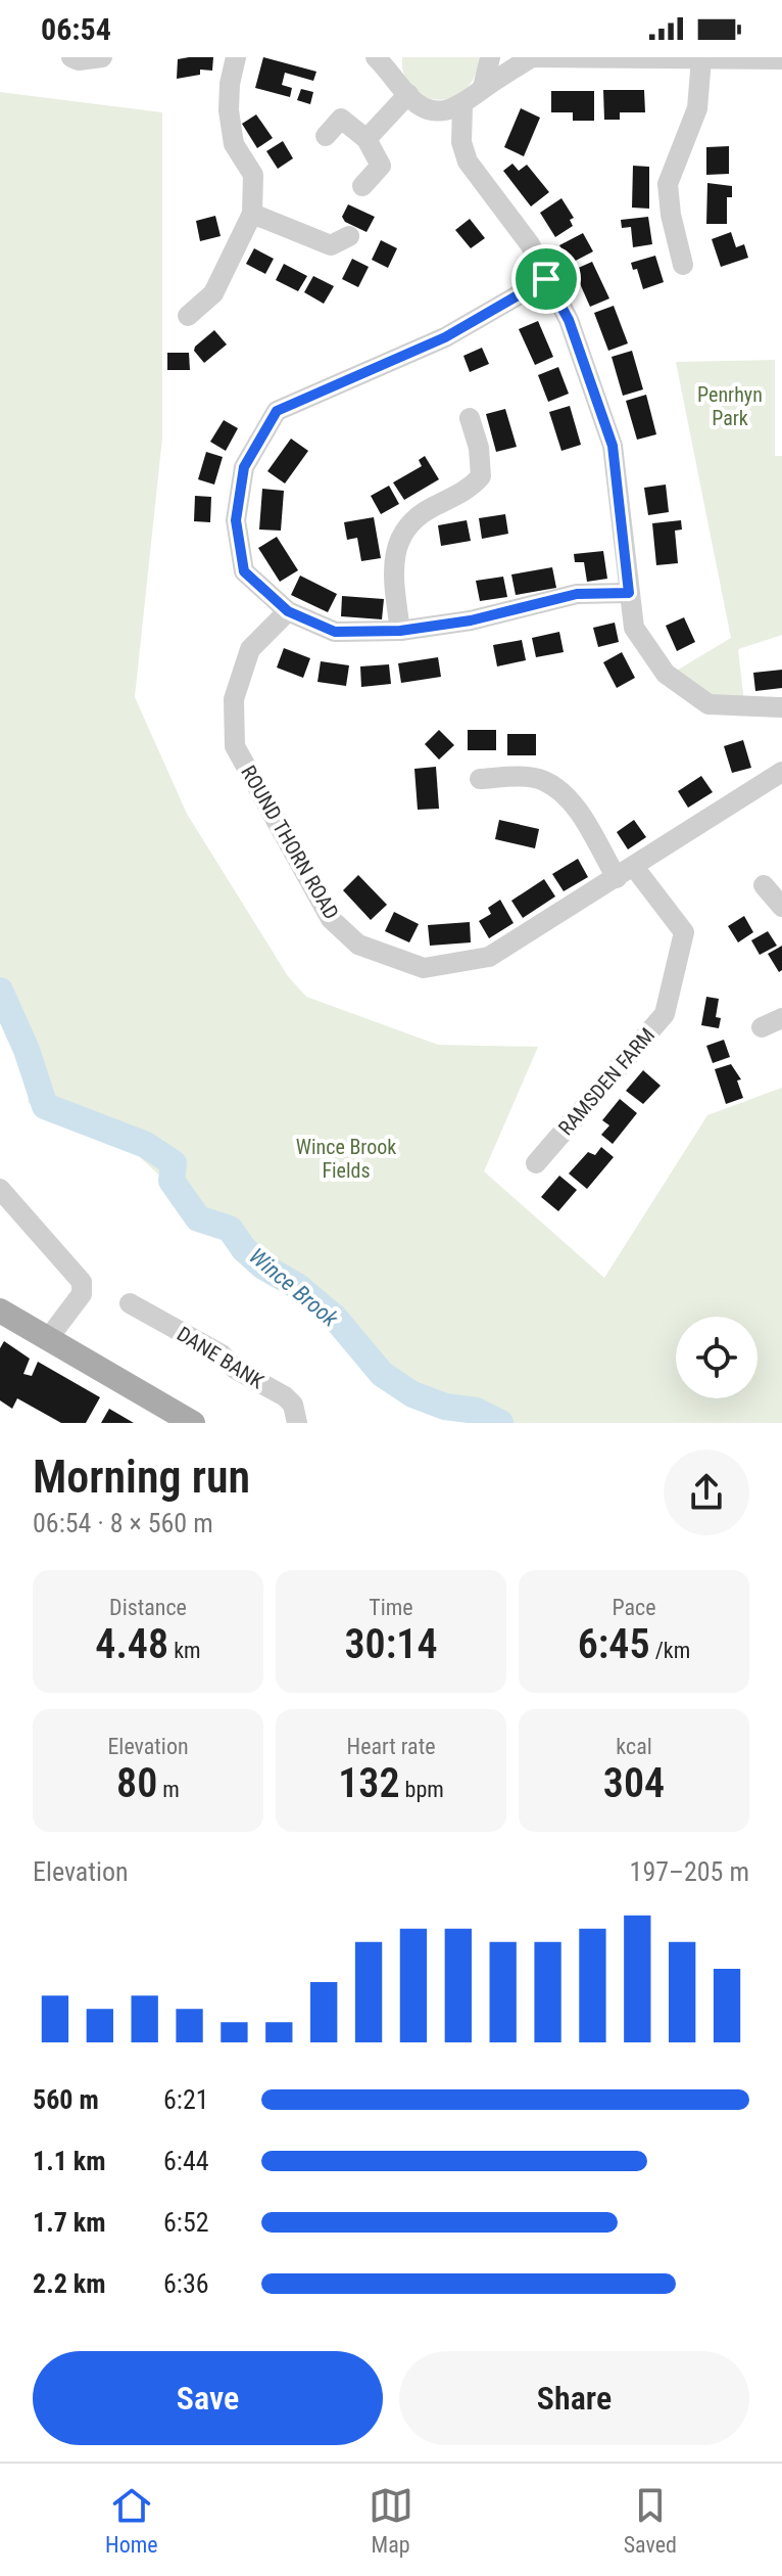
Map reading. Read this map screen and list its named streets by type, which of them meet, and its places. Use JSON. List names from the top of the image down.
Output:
{
  "streets": {
    "street": ["ROUND THORN ROAD", "RAMSDEN FARM", "DANE BANK"]
  },
  "crossings": [
    ["ROUND THORN ROAD", "RAMSDEN FARM"]
  ],
  "water": ["Wince Brook"],
  "parks": ["Penrhyn Park", "Wince Brook Fields"],
  "page": {
    "status": "06:54",
    "heading": ["Morning run", "06:54 · 8 × 560 m"],
    "stats": [
      ["Distance", "4.48 km"],
      ["Time", "30:14"],
      ["Pace", "6:45 /km"],
      ["Elevation", "80 m"],
      ["Heart rate", "132 bpm"],
      ["kcal", "304"]
    ],
    "chart": ["Elevation", "197–205 m"],
    "list": [
      {
        "name": "560 m",
        "note": "6:21"
      },
      {
        "name": "1.1 km",
        "note": "6:44"
      },
      {
        "name": "1.7 km",
        "note": "6:52"
      },
      {
        "name": "2.2 km",
        "note": "6:36"
      }
    ],
    "buttons": ["Save", "Share"],
    "tabs": ["Home", "Map", "Saved"]
  }
}
